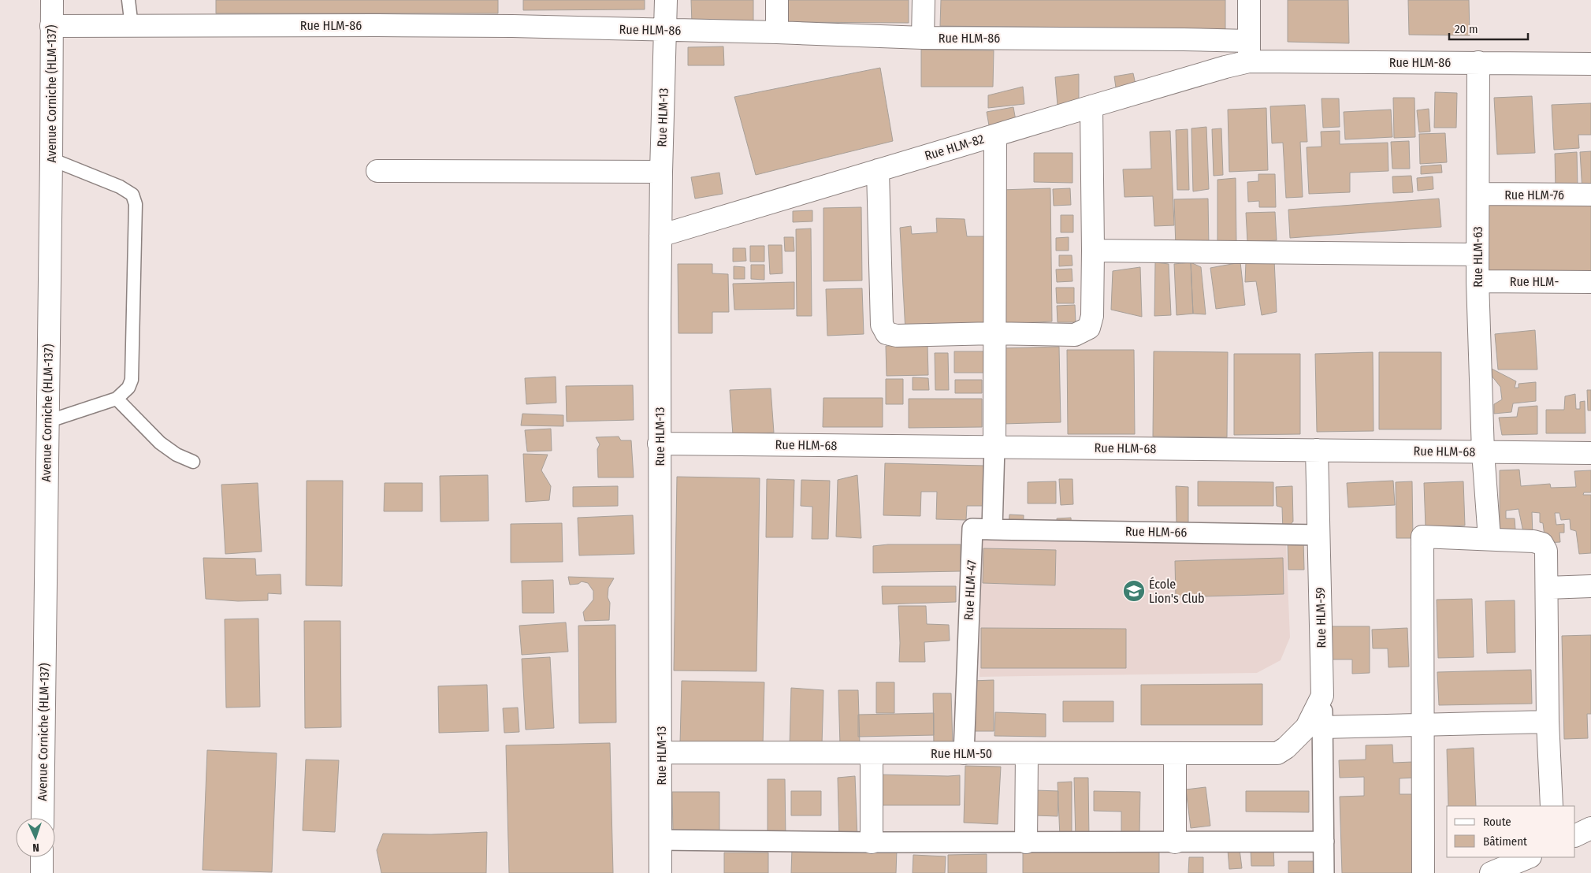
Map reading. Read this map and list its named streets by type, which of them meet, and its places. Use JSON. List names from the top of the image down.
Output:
{
  "streets": {
    "street": [
      "Rue HLM-86",
      "Avenue Corniche (HLM-137)",
      "Rue HLM-13",
      "Rue HLM-82",
      "Rue HLM-76",
      "Rue HLM-63",
      "Rue HLM-",
      "Rue HLM-68",
      "Rue HLM-66",
      "Rue HLM-47",
      "Rue HLM-59",
      "Rue HLM-50"
    ]
  },
  "crossings": [
    ["Rue HLM-86", "Avenue Corniche (HLM-137)"],
    ["Rue HLM-86", "Rue HLM-13"],
    ["Rue HLM-86", "Rue HLM-82"],
    ["Rue HLM-86", "Rue HLM-63"],
    ["Rue HLM-13", "Rue HLM-82"],
    ["Rue HLM-13", "Rue HLM-68"],
    ["Rue HLM-13", "Rue HLM-50"],
    ["Rue HLM-76", "Rue HLM-63"],
    ["Rue HLM-63", "Rue HLM-"],
    ["Rue HLM-63", "Rue HLM-68"],
    ["Rue HLM-68", "Rue HLM-59"],
    ["Rue HLM-66", "Rue HLM-47"],
    ["Rue HLM-66", "Rue HLM-59"],
    ["Rue HLM-47", "Rue HLM-50"],
    ["Rue HLM-59", "Rue HLM-50"]
  ],
  "places": {
    "school or university": ["École Lion's Club"]
  },
  "legend": ["Route", "Bâtiment"],
  "scale_bar": "20 m",
  "north": "bottom"
}
